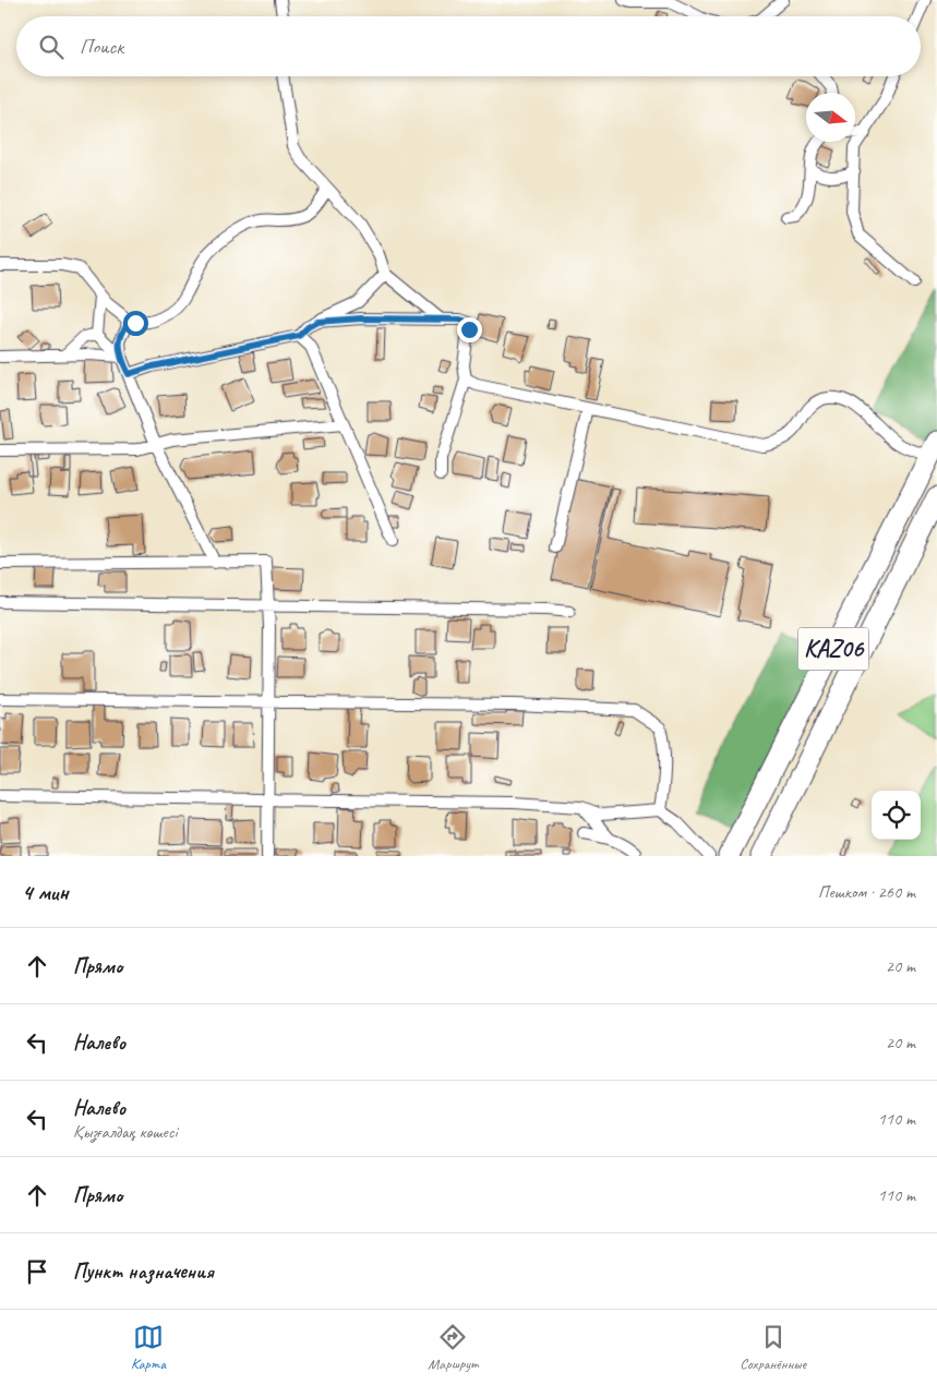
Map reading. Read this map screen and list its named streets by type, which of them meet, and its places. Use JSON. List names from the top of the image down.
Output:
{
  "streets": {
    "highway": ["KАZ06"]
  },
  "north": "right",
  "page": {
    "search": "Поиск",
    "heading": ["4 мин", "Пешком · 260 m"],
    "list": [
      ["Прямо", "20 m"],
      ["Налево", "20 m"],
      ["Налево", "Қызғалдақ көшесі", "110 m"],
      ["Прямо", "110 m"],
      "Пункт назначения"
    ],
    "nav": ["Карта", "Маршрут", "Сохранённые"]
  }
}
